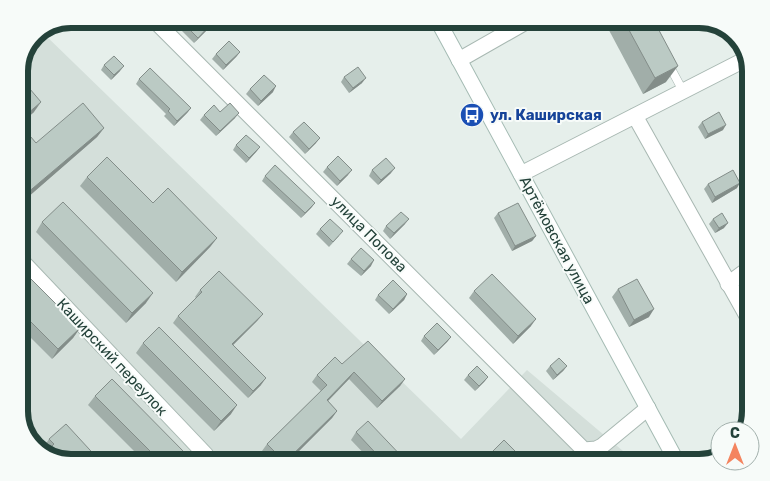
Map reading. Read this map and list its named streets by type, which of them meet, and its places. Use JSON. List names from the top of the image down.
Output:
{
  "streets": {
    "street": ["улица Попова", "Артёмовская улица", "Каширский переулок"]
  },
  "places": {
    "bus stop": ["ул. Каширская"]
  },
  "north": "top"
}
